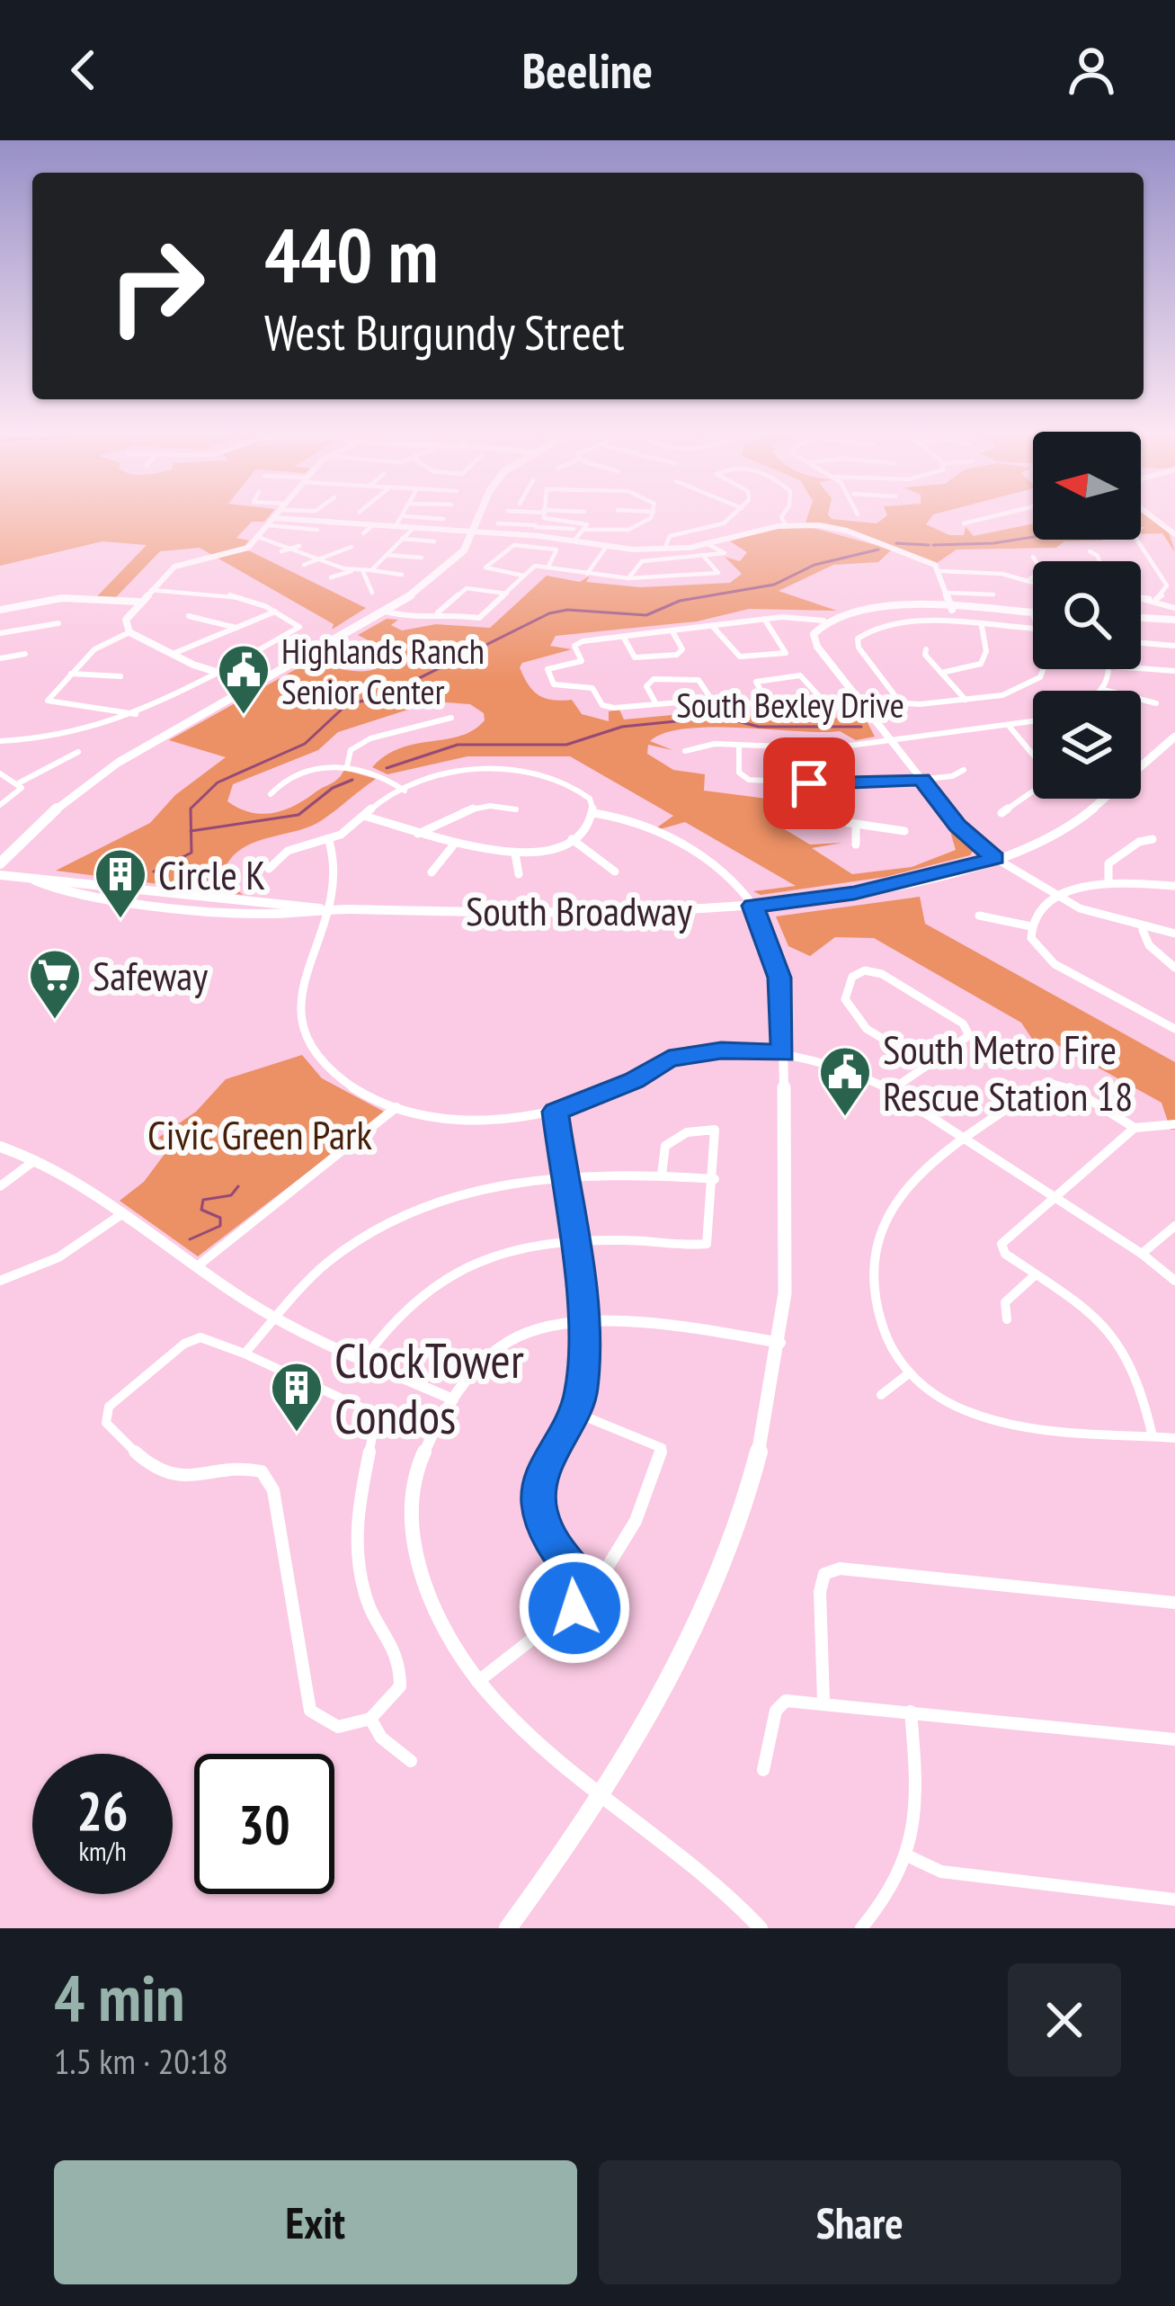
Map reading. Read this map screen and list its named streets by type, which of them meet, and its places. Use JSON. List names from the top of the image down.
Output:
{
  "streets": {
    "main road": ["South Broadway"],
    "street": ["South Bexley Drive"]
  },
  "parks": ["Civic Green Park"],
  "places": {
    "public building": ["Highlands Ranch Senior Center", "South Metro Fire Rescue Station 18"],
    "building": ["Circle K", "ClockTower Condos"],
    "supermarket": ["Safeway"]
  },
  "north": "left",
  "page": {
    "header": "Beeline",
    "turn": ["440 m", "West Burgundy Street"],
    "speed": "26 km/h",
    "limit": "30",
    "heading": ["4 min", "1.5 km · 20:18"],
    "buttons": ["Exit", "Share"]
  }
}
